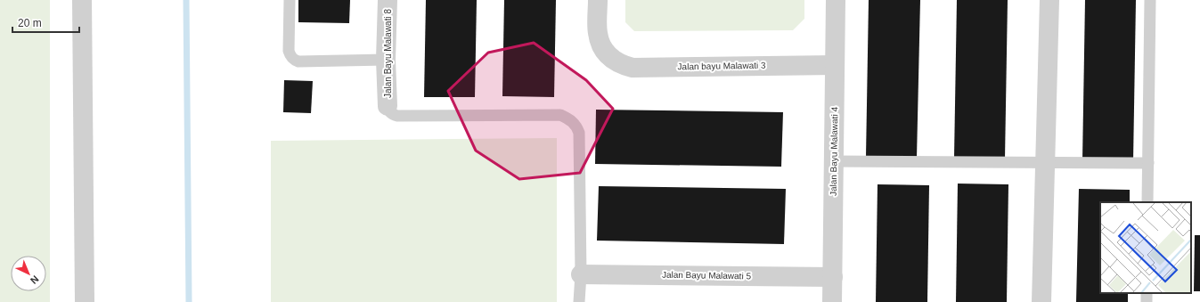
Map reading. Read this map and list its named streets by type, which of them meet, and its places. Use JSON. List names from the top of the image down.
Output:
{
  "streets": {
    "street": [
      "Jalan Bayu Malawati 8",
      "Jalan bayu Malawati 3",
      "Jalan Bayu Malawati 4",
      "Jalan Bayu Malawati 5"
    ]
  },
  "crossings": [
    ["Jalan bayu Malawati 3", "Jalan Bayu Malawati 4"],
    ["Jalan Bayu Malawati 4", "Jalan Bayu Malawati 5"]
  ],
  "scale_bar": "20 m",
  "north": "bottom right"
}
